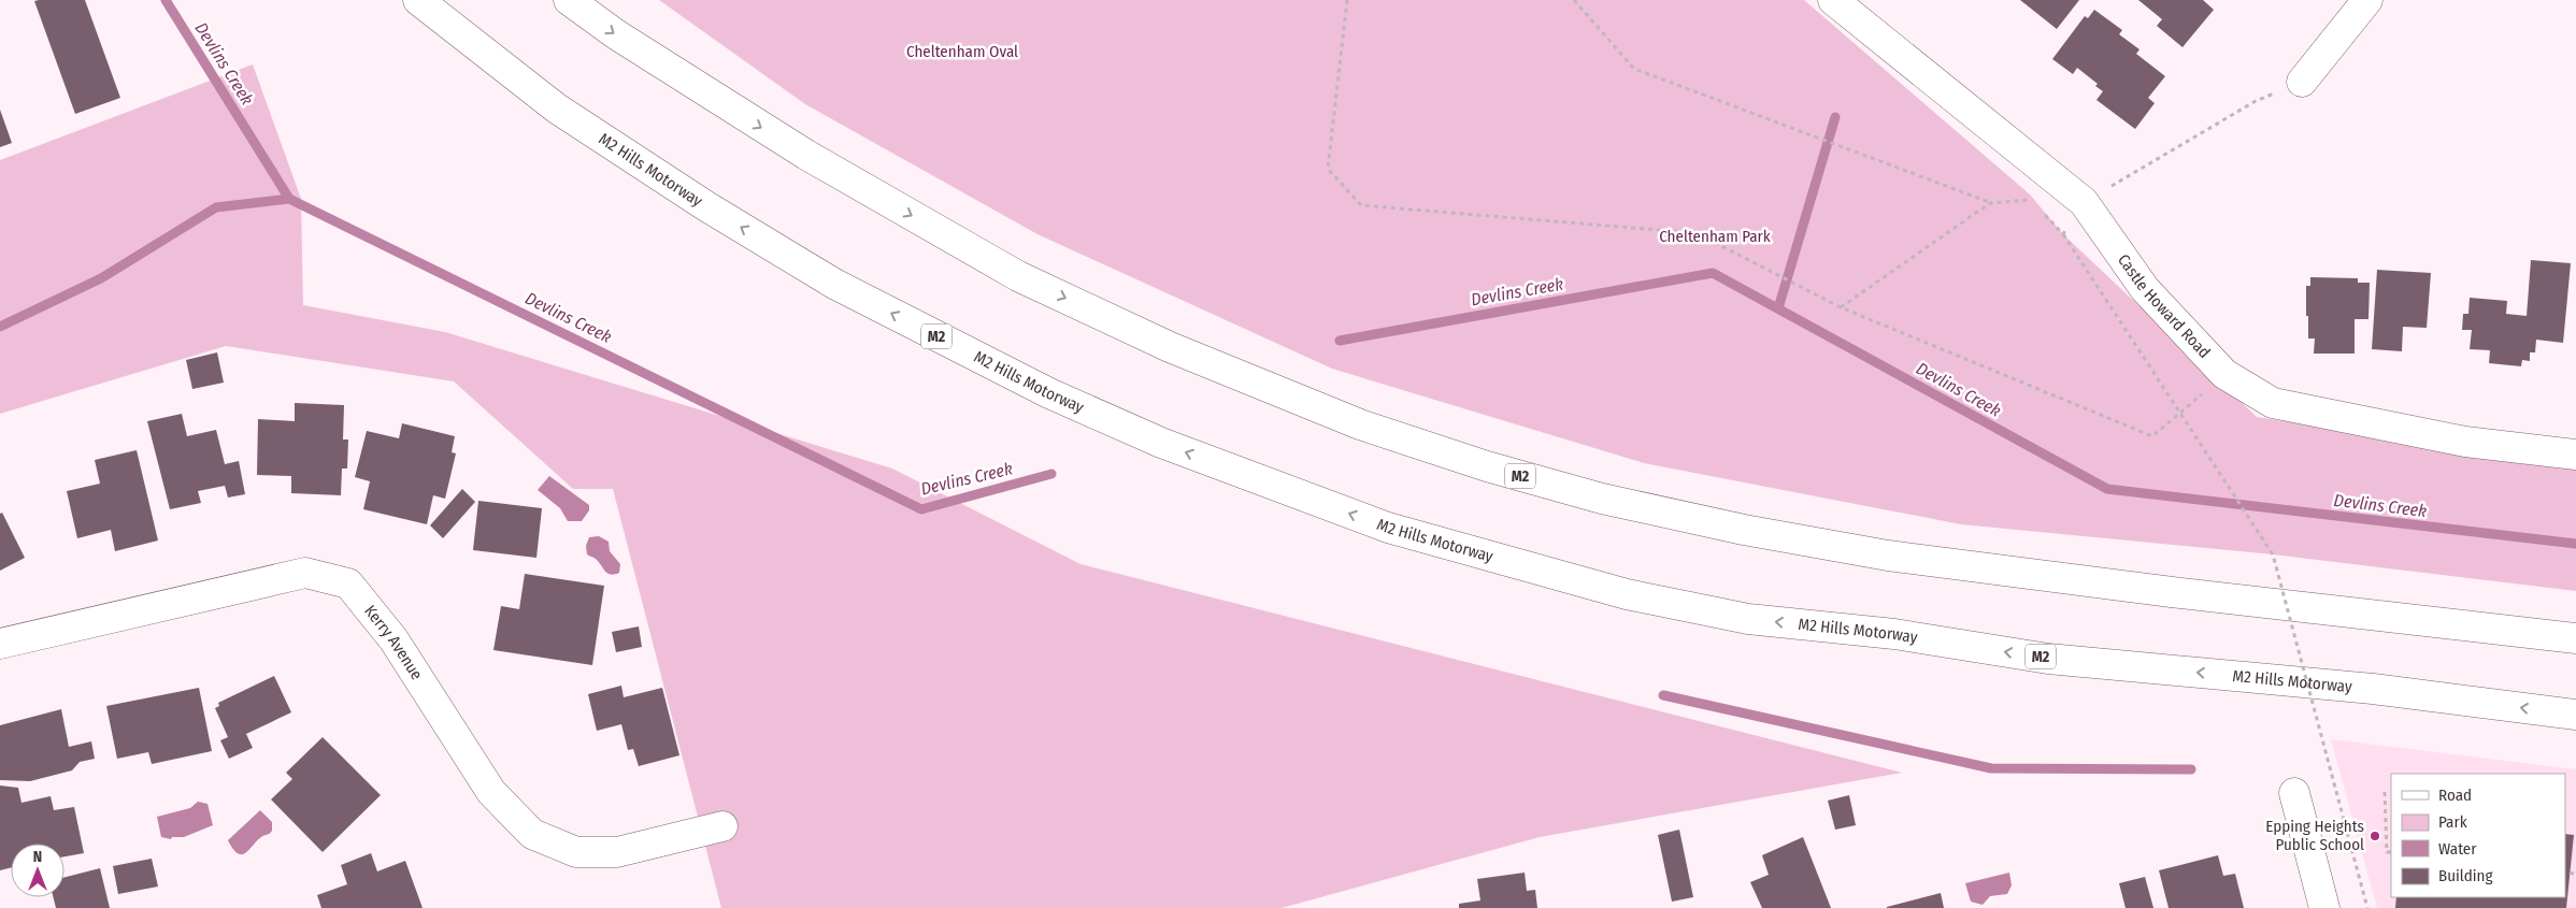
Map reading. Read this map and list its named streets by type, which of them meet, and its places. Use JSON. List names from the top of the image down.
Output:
{
  "streets": {
    "main road": [
      "M2 Hills Motorway",
      "Castle Howard Road",
      "M2",
      "Kerry Avenue"
    ]
  },
  "water": ["Devlins Creek"],
  "parks": ["Cheltenham Oval", "Cheltenham Park"],
  "places": ["Epping Heights Public School"],
  "legend": [
    "Road",
    "Park",
    "Water",
    "Building"
  ],
  "north": "top"
}
